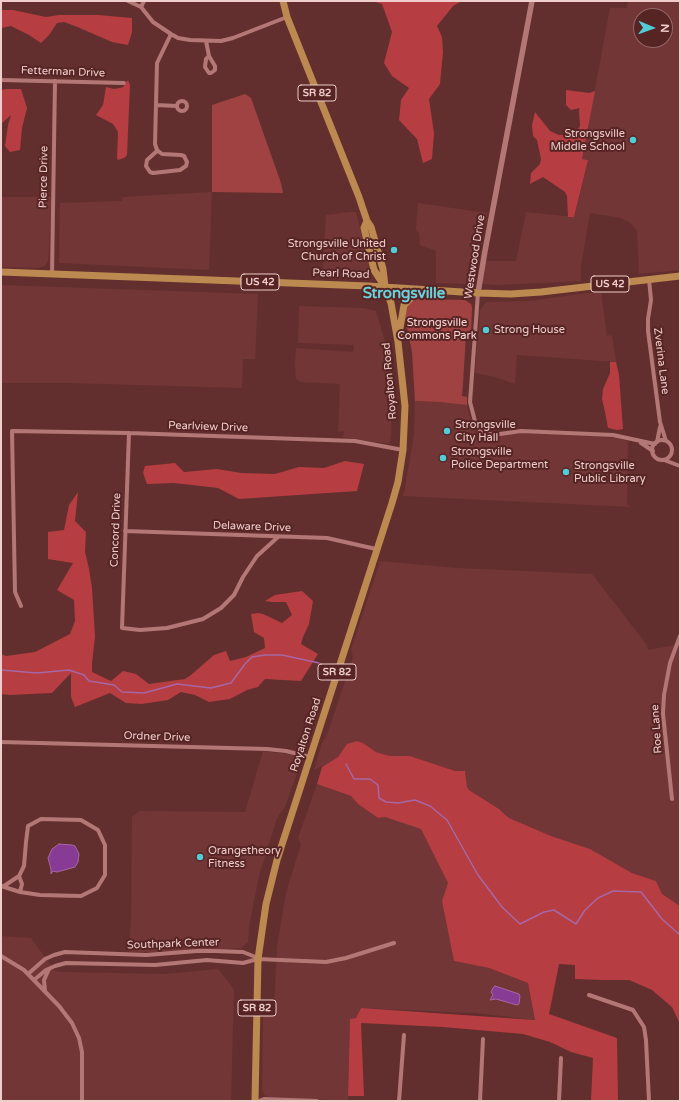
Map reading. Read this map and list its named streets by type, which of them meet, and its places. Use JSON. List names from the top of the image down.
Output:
{
  "streets": {
    "main road": [
      "SR 82",
      "Pearl Road",
      "US 42",
      "Royalton Road"
    ],
    "street": [
      "Fetterman Drive",
      "Pierce Drive",
      "Westwood Drive",
      "Zverina Lane",
      "Pearlview Drive",
      "Delaware Drive",
      "Concord Drive",
      "Roe Lane",
      "Ordner Drive",
      "Southpark Center"
    ]
  },
  "crossings": [
    ["Fetterman Drive", "Pierce Drive"],
    ["Pierce Drive", "Pearl Road"],
    ["Westwood Drive", "Pearl Road"],
    ["Westwood Drive", "Zverina Lane"],
    ["Pearl Road", "Zverina Lane"],
    ["Pearl Road", "Royalton Road"],
    ["Royalton Road", "Pearlview Drive"],
    ["Royalton Road", "Delaware Drive"],
    ["Royalton Road", "Ordner Drive"],
    ["Royalton Road", "Southpark Center"],
    ["Pearlview Drive", "Concord Drive"],
    ["Delaware Drive", "Concord Drive"]
  ],
  "districts": ["Strongsville"],
  "parks": ["Strongsville Commons Park"],
  "places": [
    "Strongsville Middle School",
    "Strongsville United Church of Christ",
    "Strong House",
    "Strongsville City Hall",
    "Strongsville Police Department",
    "Strongsville Public Library",
    "Orangetheory Fitness"
  ],
  "north": "right"
}
